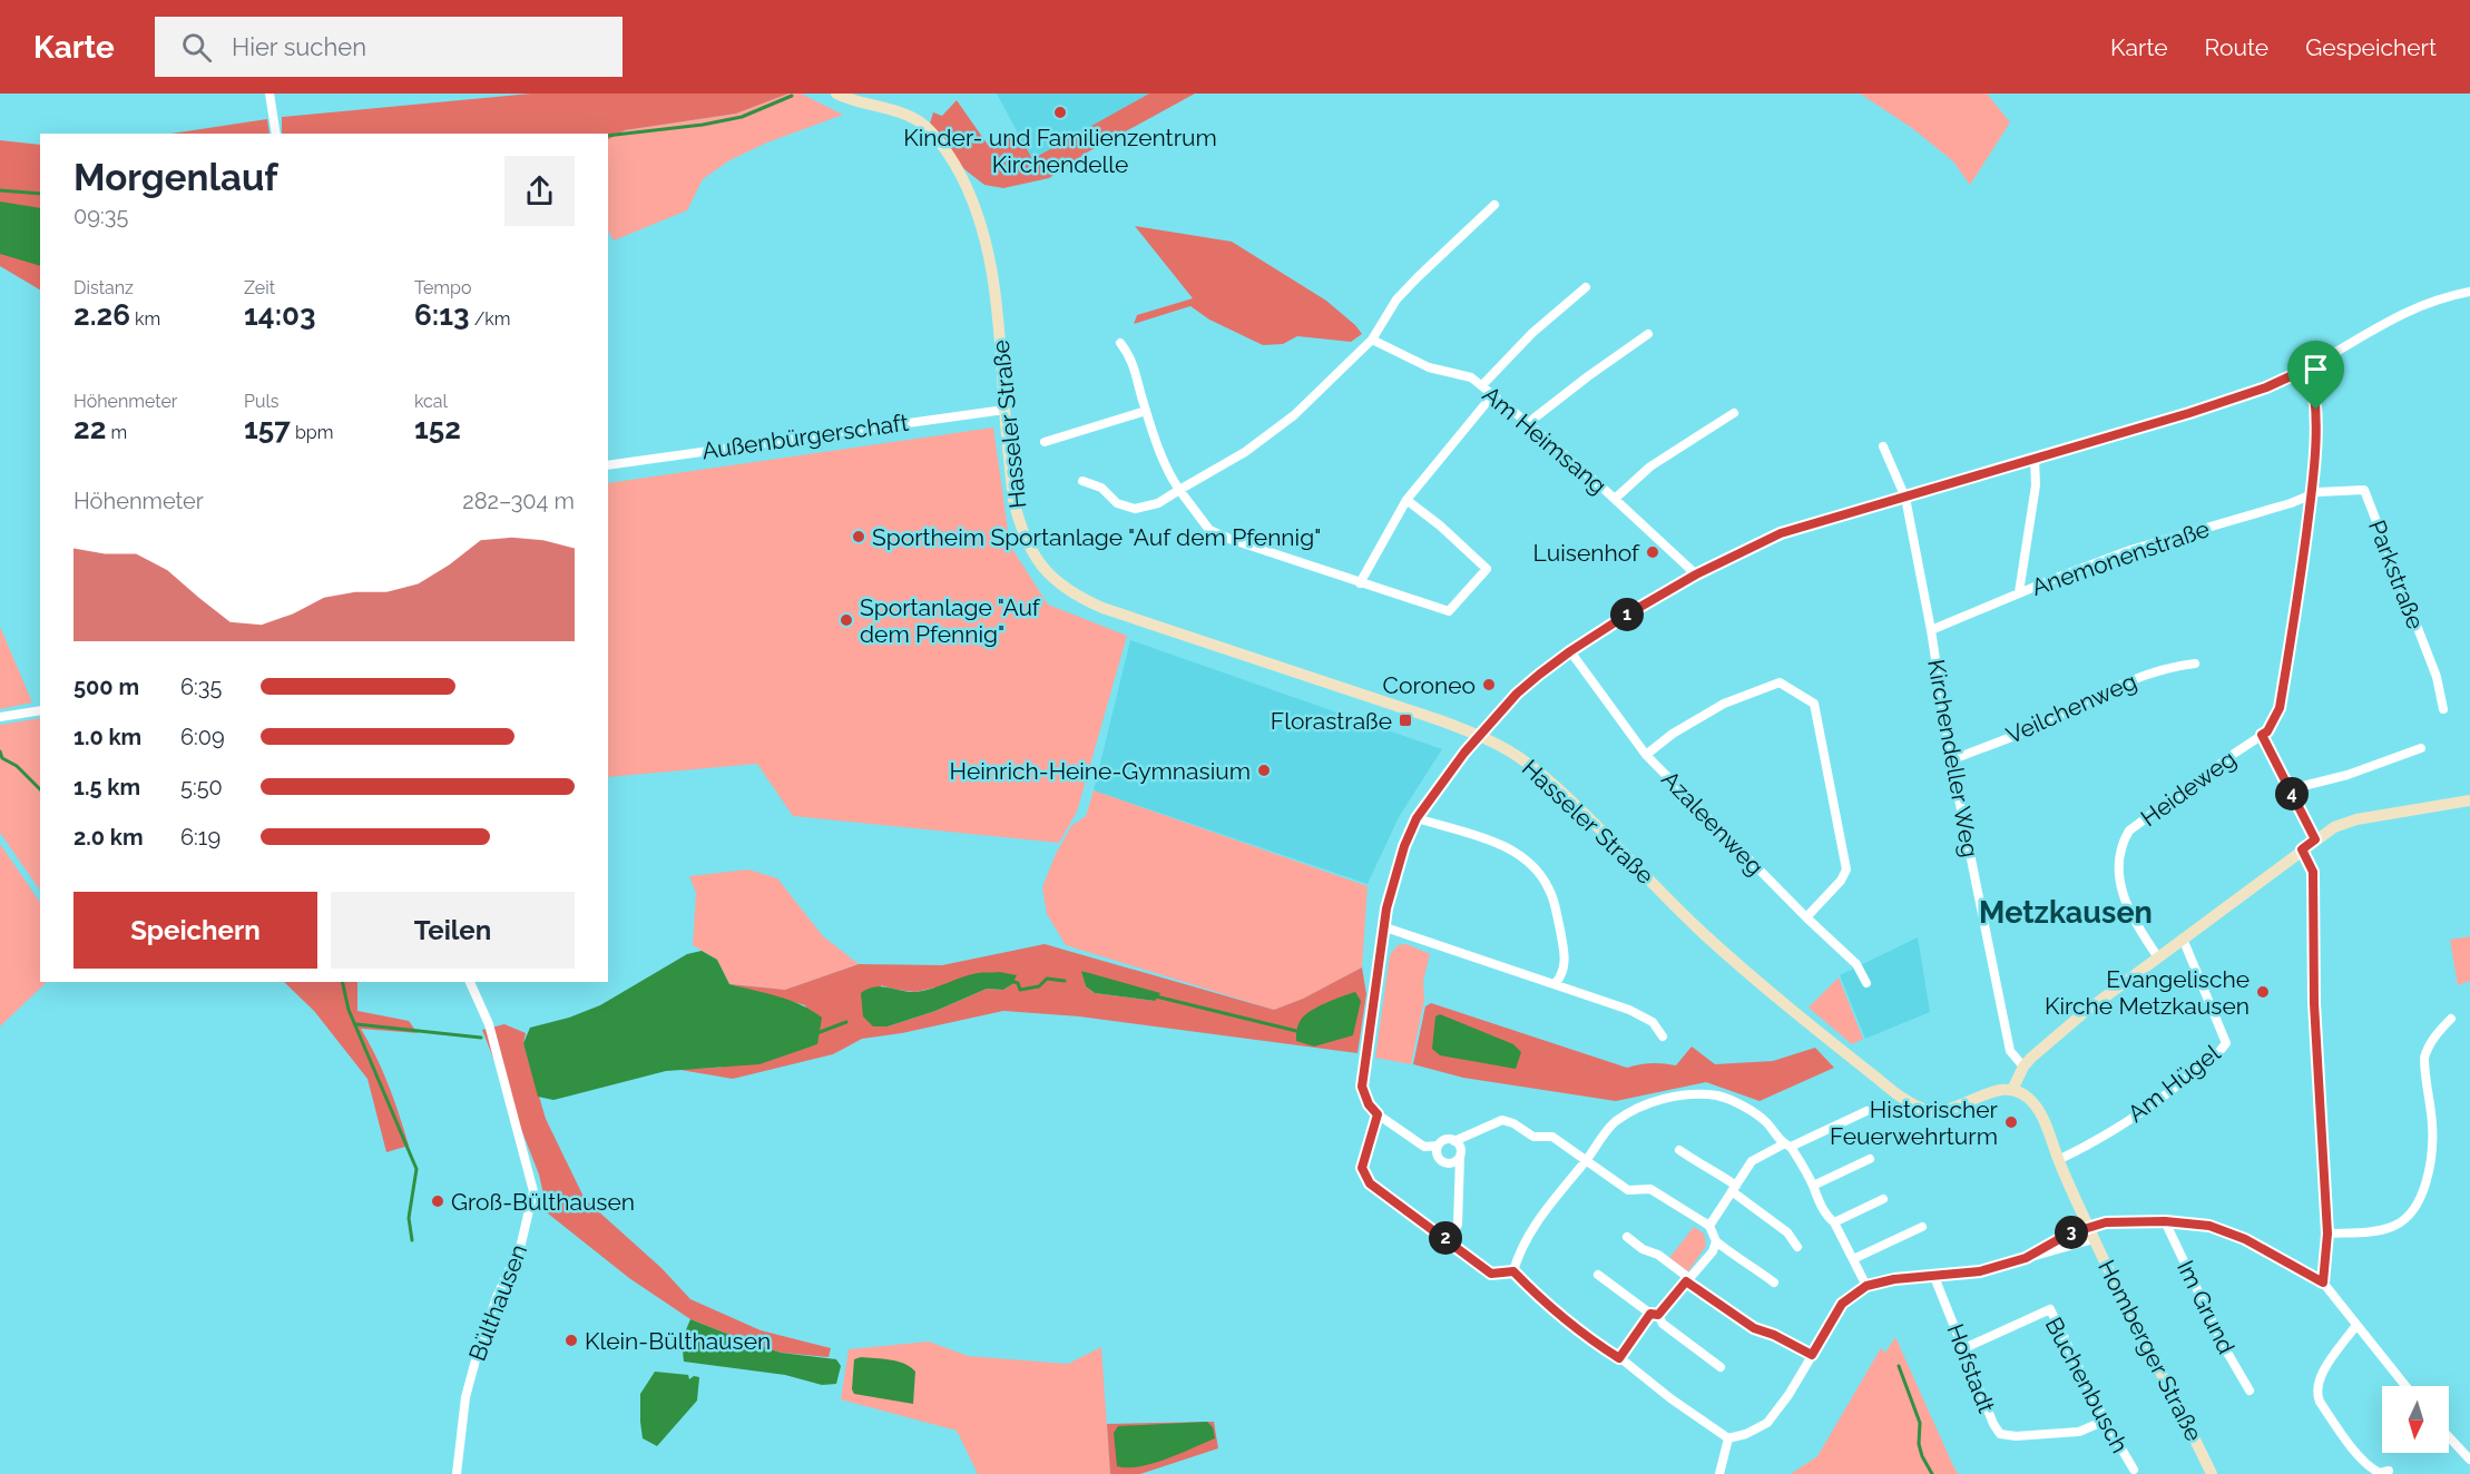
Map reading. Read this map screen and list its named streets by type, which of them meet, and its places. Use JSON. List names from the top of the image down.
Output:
{
  "streets": {
    "main road": ["Hasseler Straße", "Homberger Straße"],
    "street": [
      "Außenbürgerschaft",
      "Am Heimsang",
      "Anemonenstraße",
      "Parkstraße",
      "Veilchenweg",
      "Kirchendeller Weg",
      "Heideweg",
      "Azaleenweg",
      "Am Hügel",
      "Bülthausen",
      "Im Grund",
      "Hofstadt",
      "Buchenbusch"
    ]
  },
  "crossings": [
    ["Hasseler Straße", "Außenbürgerschaft"],
    ["Hasseler Straße", "Homberger Straße"],
    ["Anemonenstraße", "Parkstraße"],
    ["Anemonenstraße", "Kirchendeller Weg"],
    ["Veilchenweg", "Kirchendeller Weg"],
    ["Am Hügel", "Homberger Straße"],
    ["Hofstadt", "Buchenbusch"]
  ],
  "districts": ["Metzkausen"],
  "places": {
    "other": [
      "Kinder- und Familienzentrum Kirchendelle",
      "Sportheim Sportanlage \"Auf dem Pfennig\"",
      "Luisenhof",
      "Sportanlage \"Auf dem Pfennig\"",
      "Coroneo",
      "Heinrich-Heine-Gymnasium",
      "Evangelische Kirche Metzkausen",
      "Historischer Feuerwehrturm",
      "Groß-Bülthausen",
      "Klein-Bülthausen"
    ],
    "transit": ["Florastraße"]
  },
  "north": "bottom",
  "page": {
    "header": "Karte",
    "search": "Hier suchen",
    "nav": ["Karte", "Route", "Gespeichert"],
    "heading": ["Morgenlauf", "09:35"],
    "stats": [
      ["Distanz", "2.26 km"],
      ["Zeit", "14:03"],
      ["Tempo", "6:13 /km"],
      ["Höhenmeter", "22 m"],
      ["Puls", "157 bpm"],
      ["kcal", "152"]
    ],
    "chart": ["Höhenmeter", "282–304 m"],
    "pins": [
      "1",
      "4",
      "3",
      "2"
    ],
    "list": [
      {
        "name": "500 m",
        "note": "6:35"
      },
      {
        "name": "1.0 km",
        "note": "6:09"
      },
      {
        "name": "1.5 km",
        "note": "5:50"
      },
      {
        "name": "2.0 km",
        "note": "6:19"
      }
    ],
    "buttons": ["Speichern", "Teilen"]
  }
}
